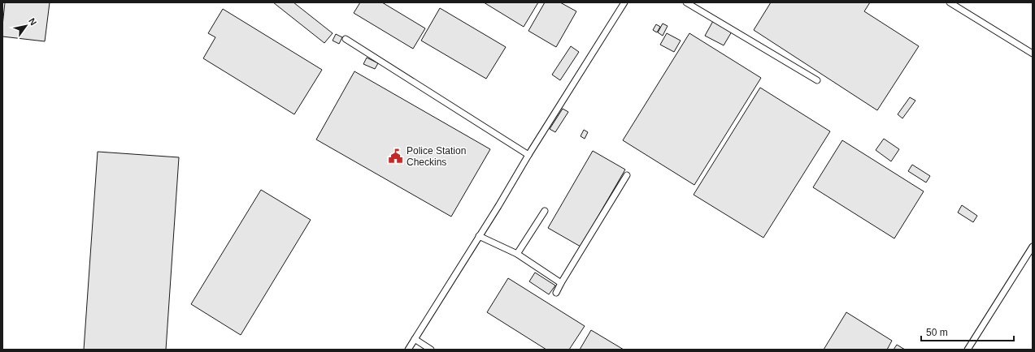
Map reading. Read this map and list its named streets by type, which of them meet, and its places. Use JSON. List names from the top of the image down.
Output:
{
  "places": {
    "public building": ["Police Station Checkins"]
  },
  "scale_bar": "50 m",
  "north": "top right"
}
